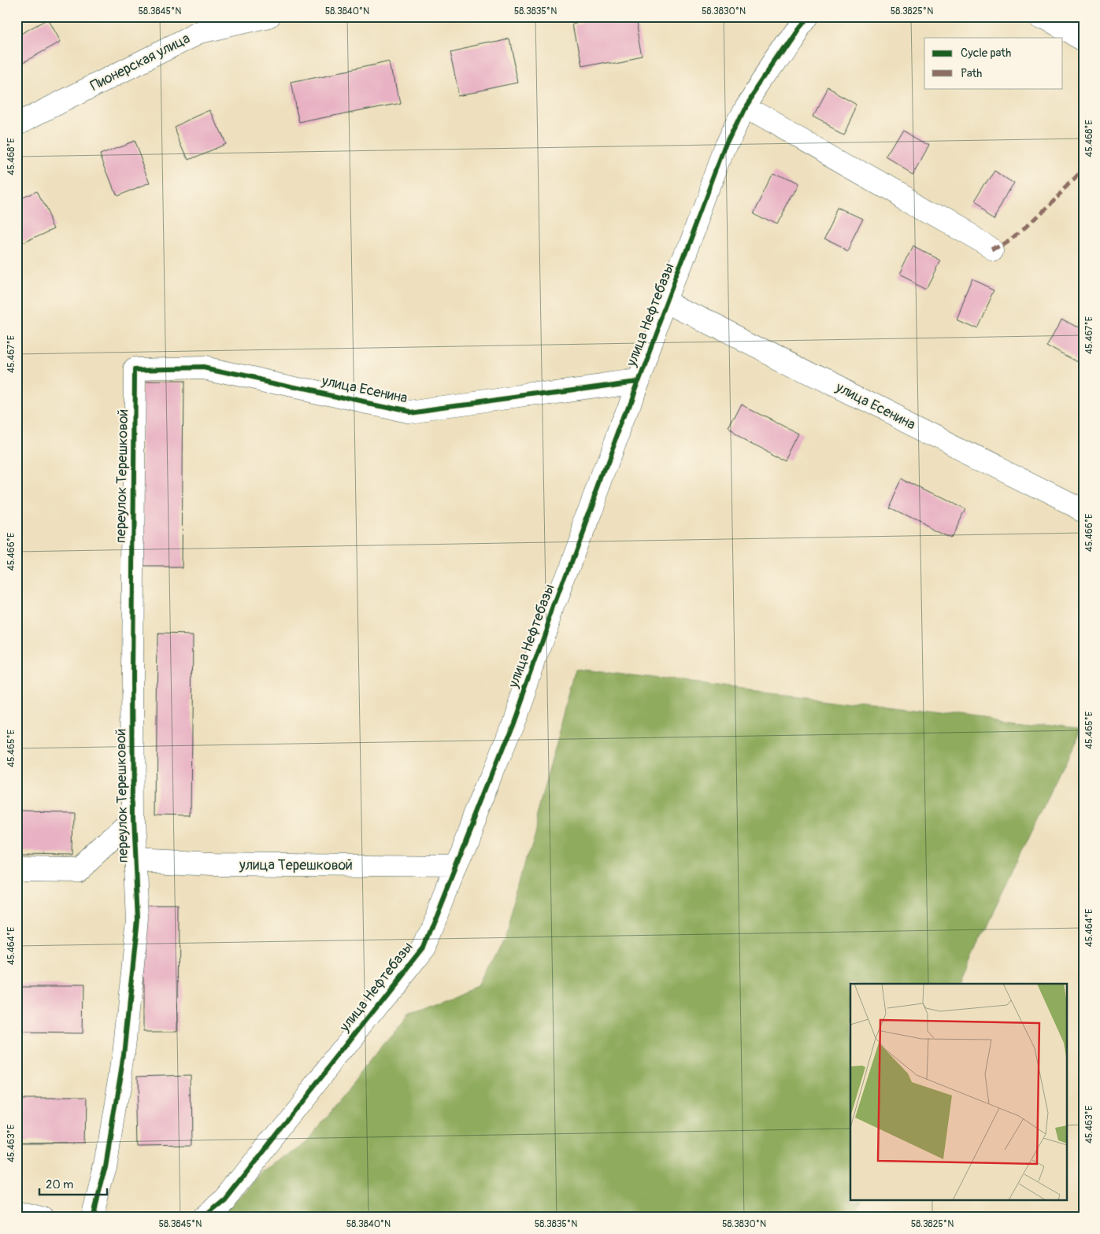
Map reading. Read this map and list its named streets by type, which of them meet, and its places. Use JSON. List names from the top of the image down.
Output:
{
  "streets": {
    "street": [
      "Пионерская улица",
      "улица Нефтебазы",
      "улица Есенина",
      "переулок Терешковой",
      "улица Терешковой"
    ]
  },
  "crossings": [
    ["улица Нефтебазы", "улица Есенина"],
    ["улица Нефтебазы", "улица Терешковой"],
    ["улица Есенина", "переулок Терешковой"],
    ["переулок Терешковой", "улица Терешковой"]
  ],
  "legend": ["Cycle path", "Path"],
  "scale_bar": "20 m",
  "coordinates": [
    "58.3845°N",
    "58.3840°N",
    "58.3835°N",
    "58.3830°N",
    "58.3825°N",
    "45.468°E",
    "45.467°E",
    "45.466°E",
    "45.465°E",
    "45.464°E",
    "45.463°E"
  ]
}
